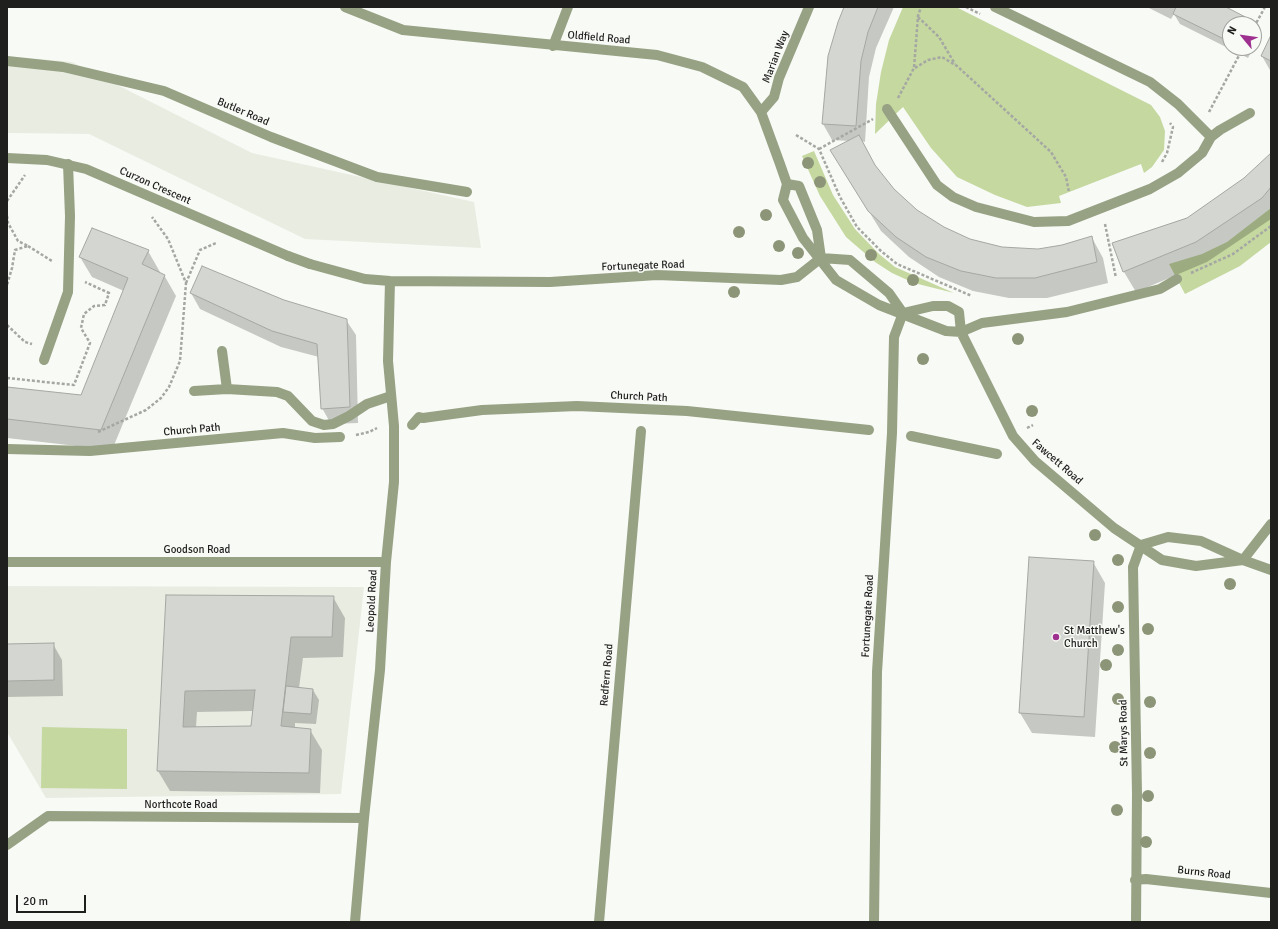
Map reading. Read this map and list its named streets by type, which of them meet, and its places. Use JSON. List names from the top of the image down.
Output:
{
  "streets": {
    "street": [
      "Oldfield Road",
      "Marian Way",
      "Butler Road",
      "Curzon Crescent",
      "Fortunegate Road",
      "Church Path",
      "Fawcett Road",
      "Goodson Road",
      "Leopold Road",
      "Redfern Road",
      "St Marys Road",
      "Northcote Road",
      "Burns Road"
    ]
  },
  "crossings": [
    ["Oldfield Road", "Marian Way"],
    ["Oldfield Road", "Fortunegate Road"],
    ["Curzon Crescent", "Fortunegate Road"],
    ["Curzon Crescent", "Leopold Road"],
    ["Fortunegate Road", "Fawcett Road"],
    ["Fortunegate Road", "Leopold Road"],
    ["Fawcett Road", "St Marys Road"],
    ["Goodson Road", "Leopold Road"],
    ["Leopold Road", "Northcote Road"],
    ["St Marys Road", "Burns Road"]
  ],
  "places": ["St Matthew's Church"],
  "scale_bar": "20 m",
  "north": "top left"
}
